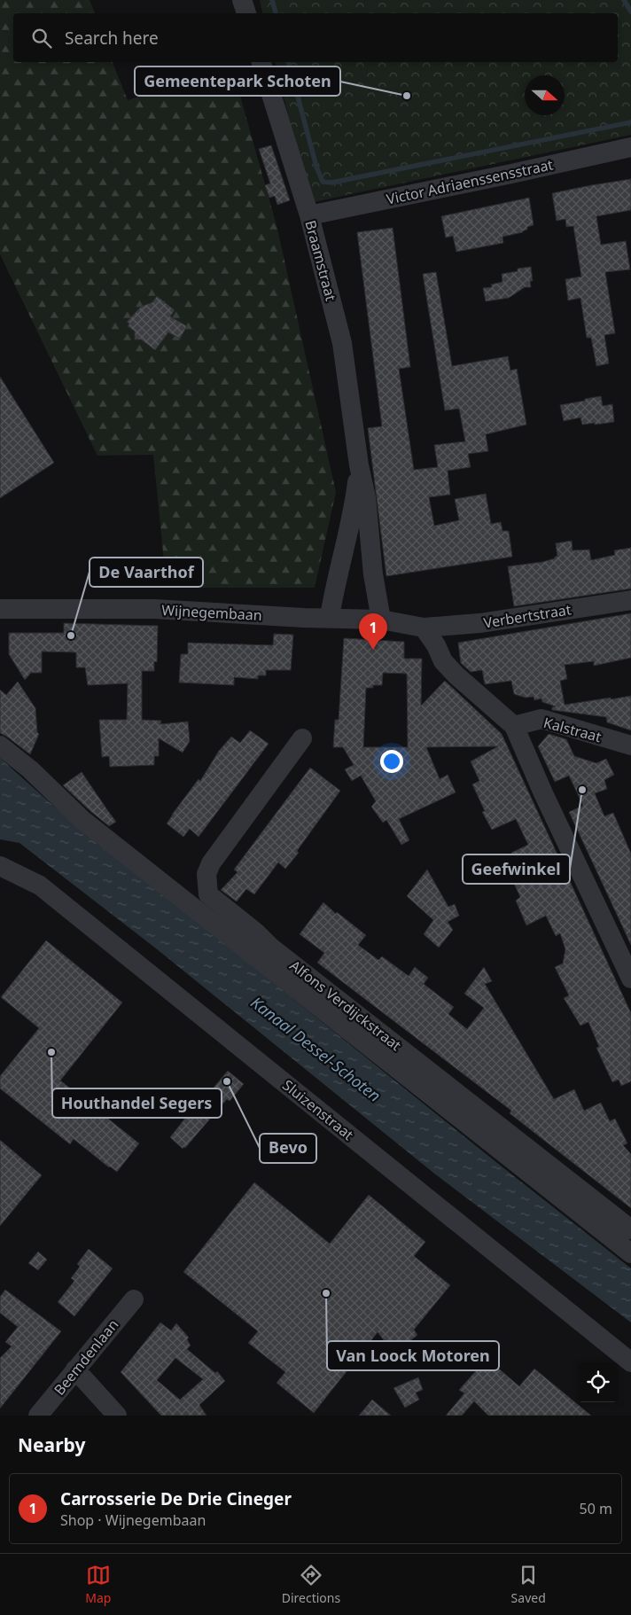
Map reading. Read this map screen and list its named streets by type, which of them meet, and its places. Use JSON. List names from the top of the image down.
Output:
{
  "streets": {
    "street": [
      "Victor Adriaenssensstraat",
      "Braamstraat",
      "Wijnegembaan",
      "Verbertstraat",
      "Kalstraat",
      "Alfons Verdijckstraat",
      "Sluizenstraat",
      "Beemdenlaan"
    ]
  },
  "crossings": [
    ["Victor Adriaenssensstraat", "Braamstraat"],
    ["Braamstraat", "Wijnegembaan"],
    ["Wijnegembaan", "Verbertstraat"]
  ],
  "water": ["Kanaal Dessel-Schoten"],
  "places": [
    "Gemeentepark Schoten",
    "De Vaarthof",
    "Geefwinkel",
    "Houthandel Segers",
    "Bevo",
    "Van Loock Motoren"
  ],
  "north": "right",
  "page": {
    "search": "Search here",
    "pins": "1",
    "heading": "Nearby",
    "list": [
      {
        "mark": "1",
        "name": "Carrosserie De Drie Cineger",
        "note": "Shop · Wijnegembaan",
        "value": "50 m"
      }
    ],
    "nav": ["Map", "Directions", "Saved"]
  }
}
